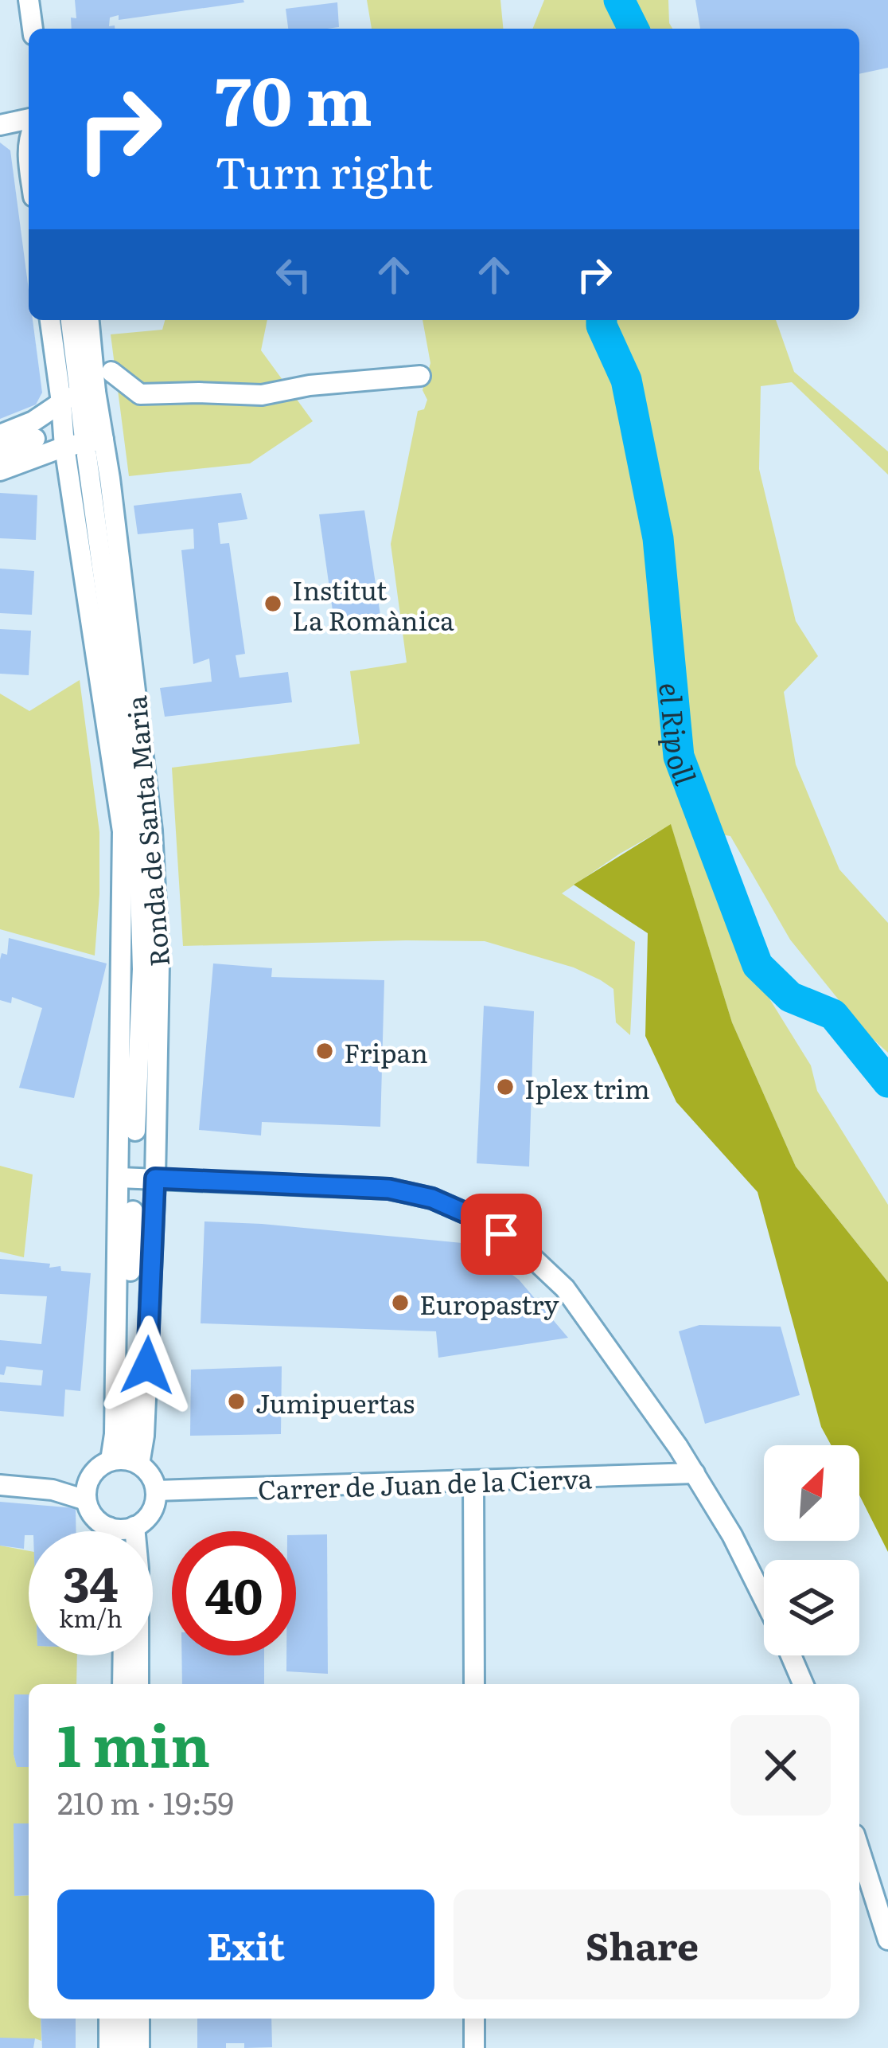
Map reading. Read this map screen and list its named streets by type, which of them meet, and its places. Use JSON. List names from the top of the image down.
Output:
{
  "streets": {
    "street": ["Ronda de Santa Maria", "Carrer de Juan de la Cierva"]
  },
  "crossings": [
    ["Ronda de Santa Maria", "Carrer de Juan de la Cierva"]
  ],
  "water": ["el Ripoll"],
  "places": [
    "Institut La Romànica",
    "Fripan",
    "Iplex trim",
    "Europastry",
    "Jumipuertas"
  ],
  "north": "top right",
  "page": {
    "turn": ["70 m", "Turn right"],
    "speed": "34 km/h",
    "limit": "40",
    "heading": ["1 min", "210 m · 19:59"],
    "buttons": ["Exit", "Share"]
  }
}
